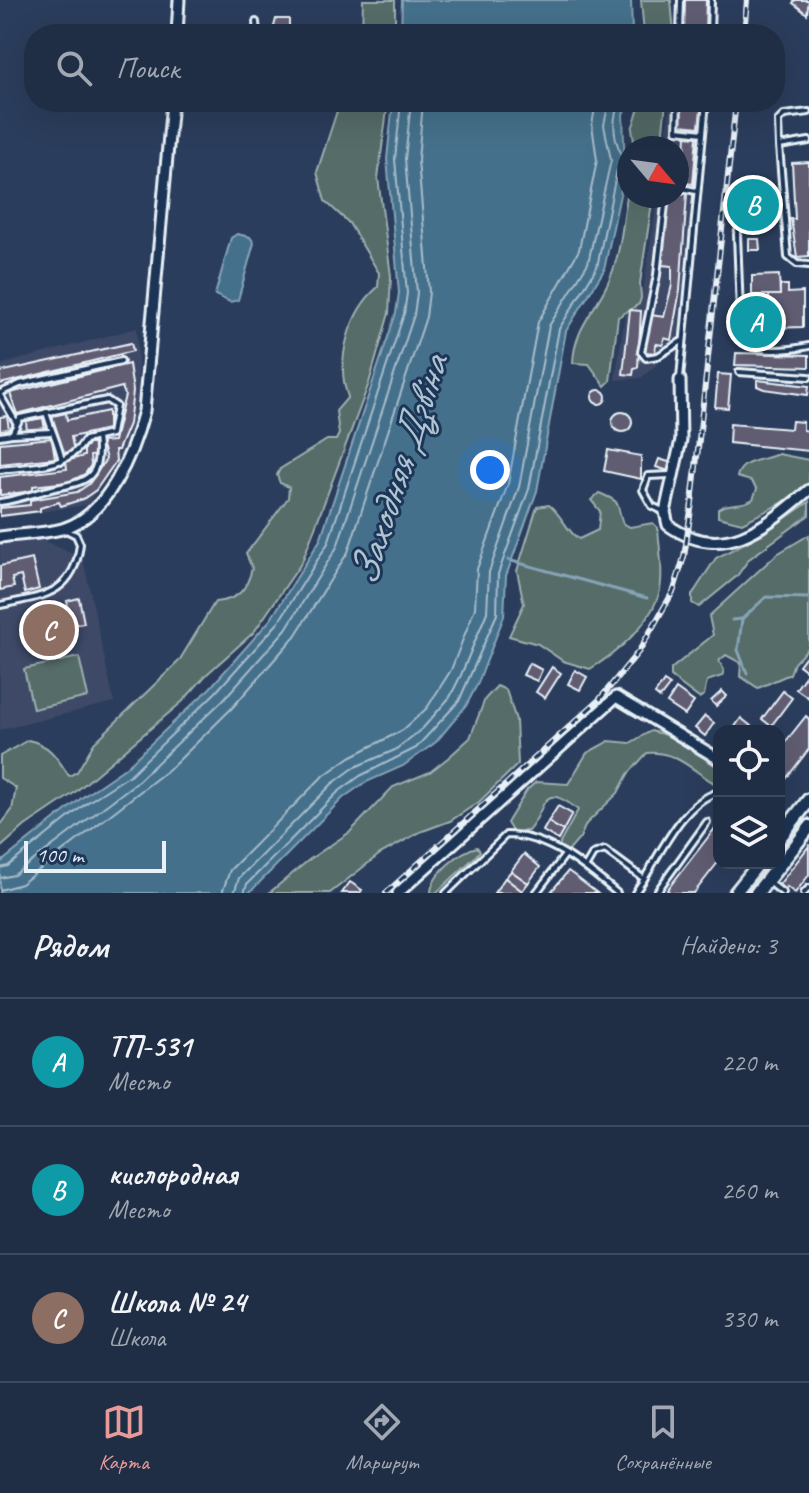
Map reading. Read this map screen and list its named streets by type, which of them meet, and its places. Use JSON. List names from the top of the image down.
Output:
{
  "water": ["Заходняя Дзвіна"],
  "scale_bar": "100 m",
  "north": "bottom right",
  "page": {
    "search": "Поиск",
    "pins": ["B", "A", "C"],
    "scale": "100 m",
    "heading": ["Рядом", "Найдено: 3"],
    "list": [
      {
        "mark": "A",
        "name": "ТП-531",
        "note": "Место",
        "value": "220 m"
      },
      {
        "mark": "B",
        "name": "кислородная",
        "note": "Место",
        "value": "260 m"
      },
      {
        "mark": "C",
        "name": "Школа № 24",
        "note": "Школа",
        "value": "330 m"
      }
    ],
    "nav": ["Карта", "Маршрут", "Сохранённые"]
  }
}
